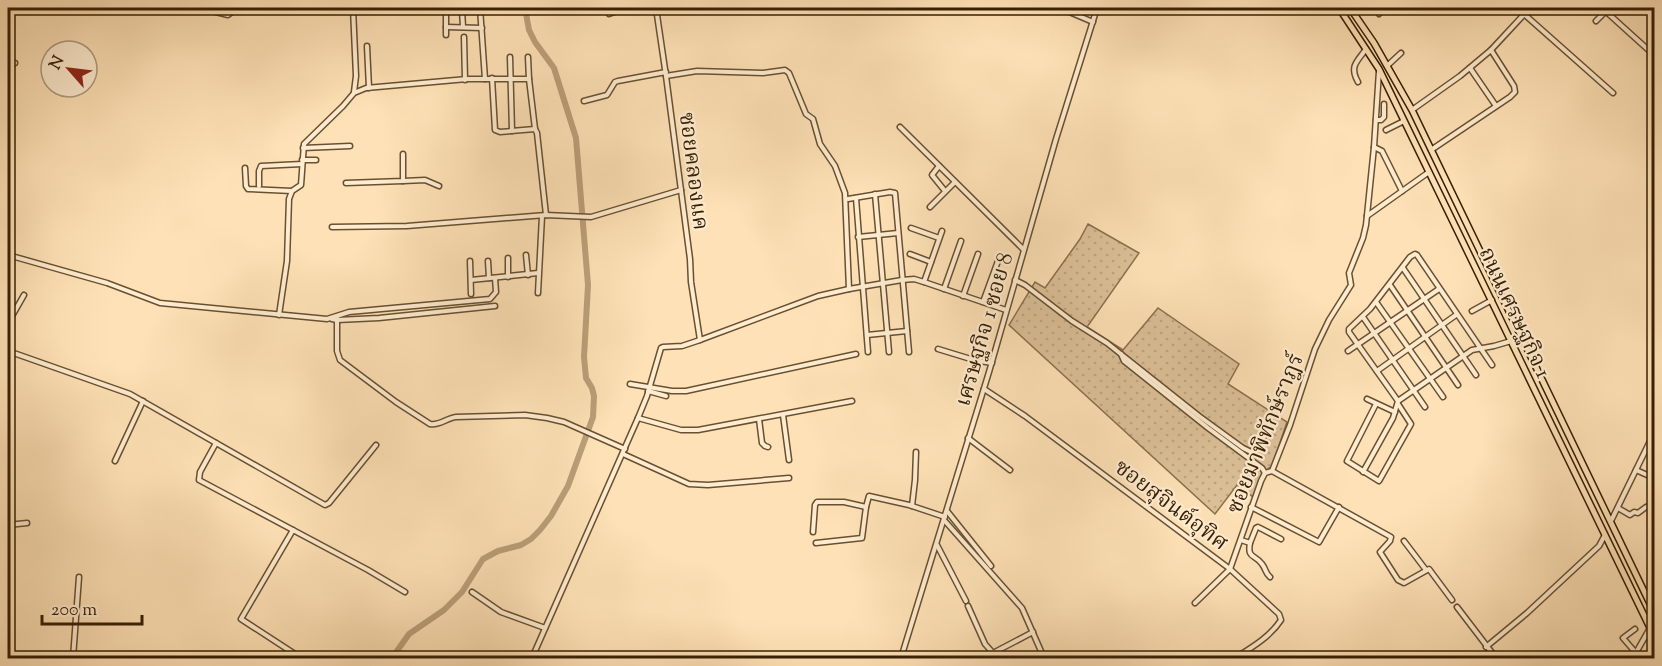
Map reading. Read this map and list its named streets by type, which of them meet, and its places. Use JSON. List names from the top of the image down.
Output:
{
  "streets": {
    "main road": ["ถนนเศรษฐกิจ 1"],
    "street": [
      "ซอยคลองแค",
      "เศรษฐกิจ 1 ซอย 8",
      "ซอยมาพิทักษ์ราฎร์",
      "ซอยสุจินต์อุทิศ"
    ]
  },
  "crossings": [
    ["ถนนเศรษฐกิจ 1", "ซอยมาพิทักษ์ราฎร์"],
    ["เศรษฐกิจ 1 ซอย 8", "ซอยสุจินต์อุทิศ"],
    ["ซอยมาพิทักษ์ราฎร์", "ซอยสุจินต์อุทิศ"]
  ],
  "scale_bar": "200 m",
  "north": "top left"
}
